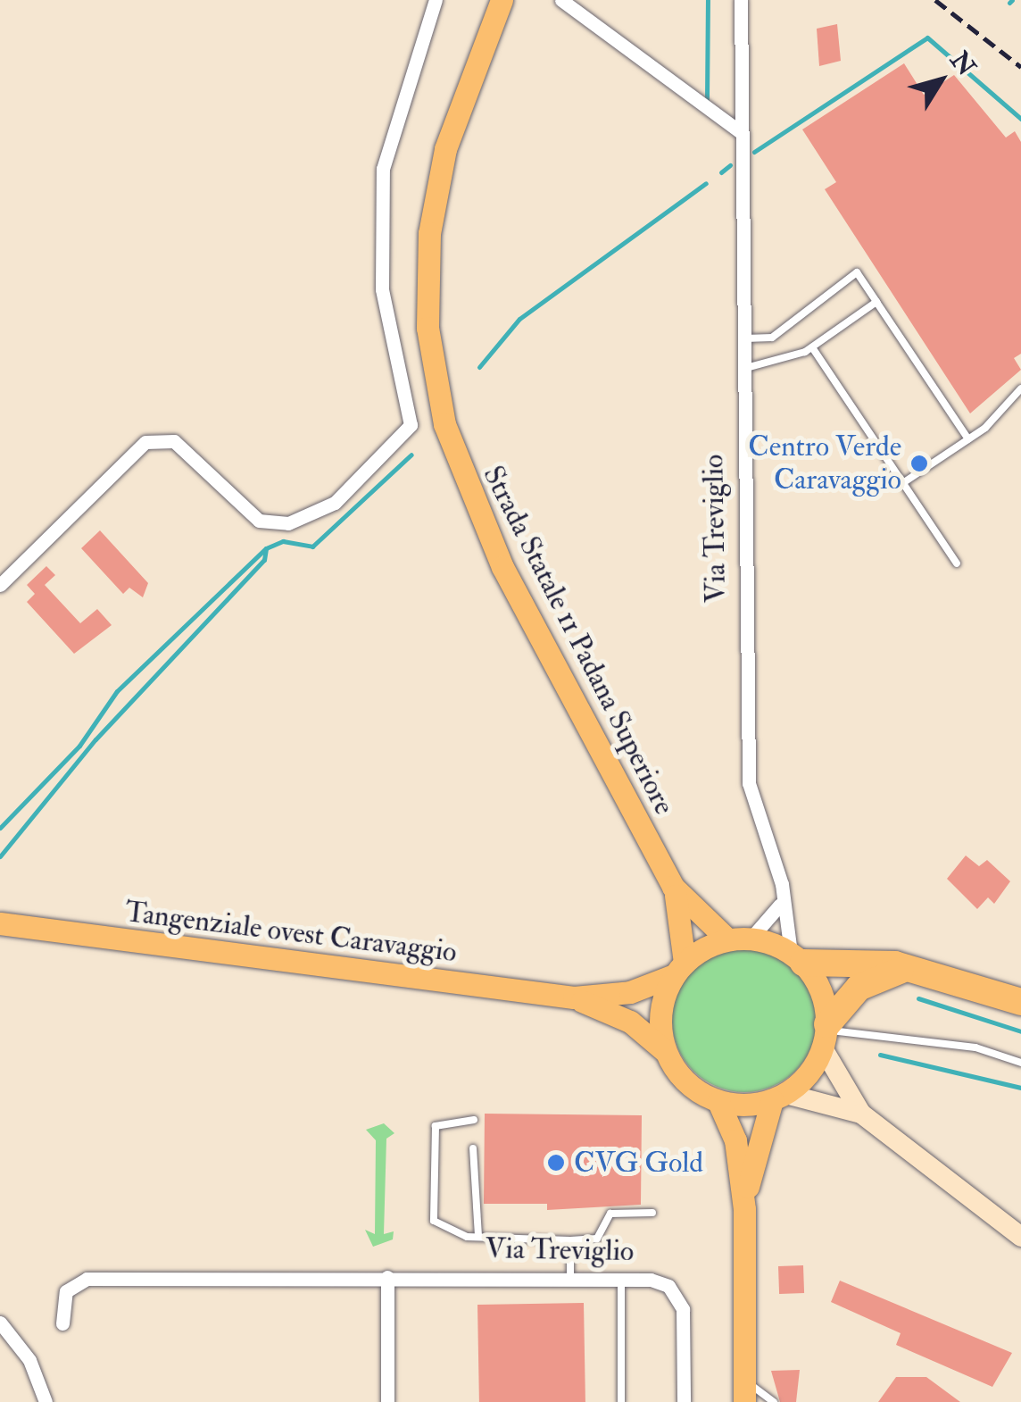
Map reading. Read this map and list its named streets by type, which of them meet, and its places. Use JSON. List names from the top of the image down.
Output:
{
  "streets": {
    "main road": ["Strada Statale 11 Padana Superiore", "Tangenziale ovest Caravaggio"],
    "street": ["Via Treviglio"]
  },
  "crossings": [
    ["Via Treviglio", "Strada Statale 11 Padana Superiore"],
    ["Via Treviglio", "Tangenziale ovest Caravaggio"],
    ["Strada Statale 11 Padana Superiore", "Tangenziale ovest Caravaggio"]
  ],
  "places": ["Centro Verde Caravaggio", "CVG Gold"],
  "north": "top right"
}
